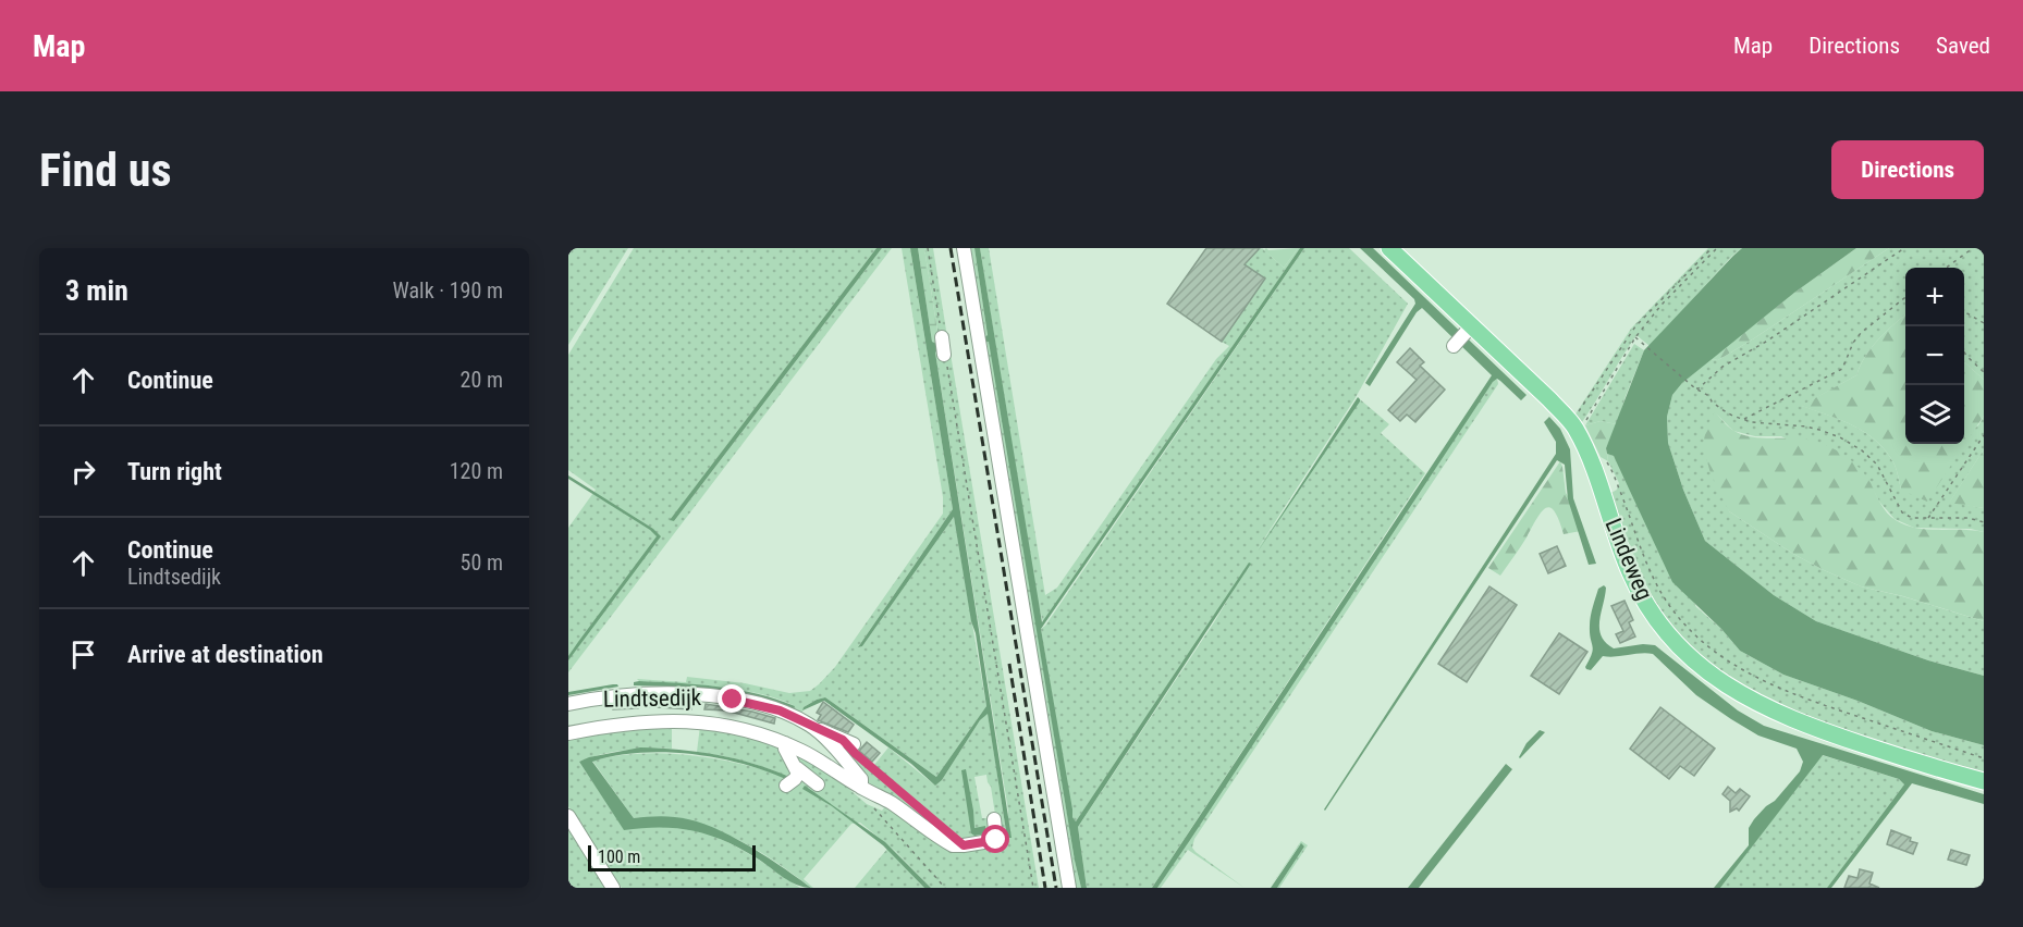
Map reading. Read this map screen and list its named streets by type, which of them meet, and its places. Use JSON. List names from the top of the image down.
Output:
{
  "streets": {
    "main road": ["Lindeweg"],
    "street": ["Lindtsedijk"]
  },
  "scale_bar": "100 m",
  "page": {
    "header": "Map",
    "nav": ["Map", "Directions", "Saved"],
    "buttons": "Directions",
    "title": "Find us",
    "heading": ["3 min", "Walk · 190 m"],
    "map_buttons": ["+", "−"],
    "list": [
      ["Continue", "20 m"],
      ["Turn right", "120 m"],
      ["Continue", "Lindtsedijk", "50 m"],
      "Arrive at destination"
    ],
    "scale": "100 m"
  }
}
